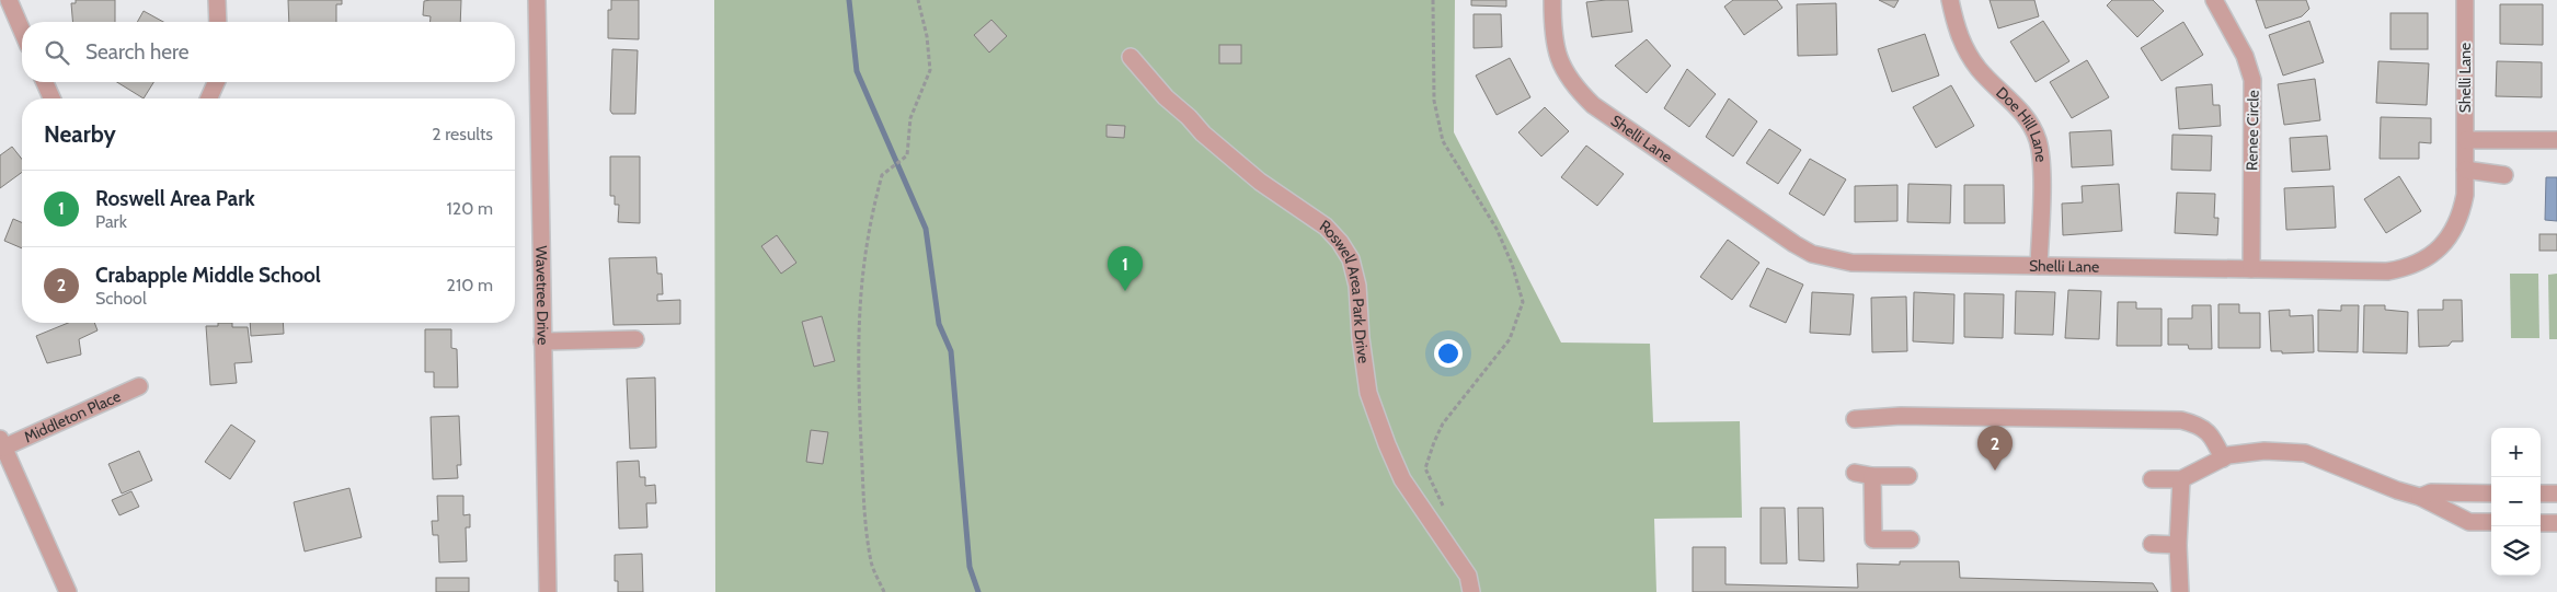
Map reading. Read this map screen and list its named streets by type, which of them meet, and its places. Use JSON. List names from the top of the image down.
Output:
{
  "streets": {
    "street": [
      "Shelli Lane",
      "Doe Hill Lane",
      "Renee Circle",
      "Roswell Area Park Drive",
      "Wavetree Drive",
      "Middleton Place"
    ]
  },
  "crossings": [
    ["Shelli Lane", "Doe Hill Lane"],
    ["Shelli Lane", "Renee Circle"]
  ],
  "page": {
    "search": "Search here",
    "heading": ["Nearby", "2 results"],
    "list": [
      {
        "mark": "1",
        "name": "Roswell Area Park",
        "note": "Park",
        "value": "120 m"
      },
      {
        "mark": "2",
        "name": "Crabapple Middle School",
        "note": "School",
        "value": "210 m"
      }
    ],
    "pins": ["1", "2"],
    "map_buttons": ["+", "−"]
  }
}
